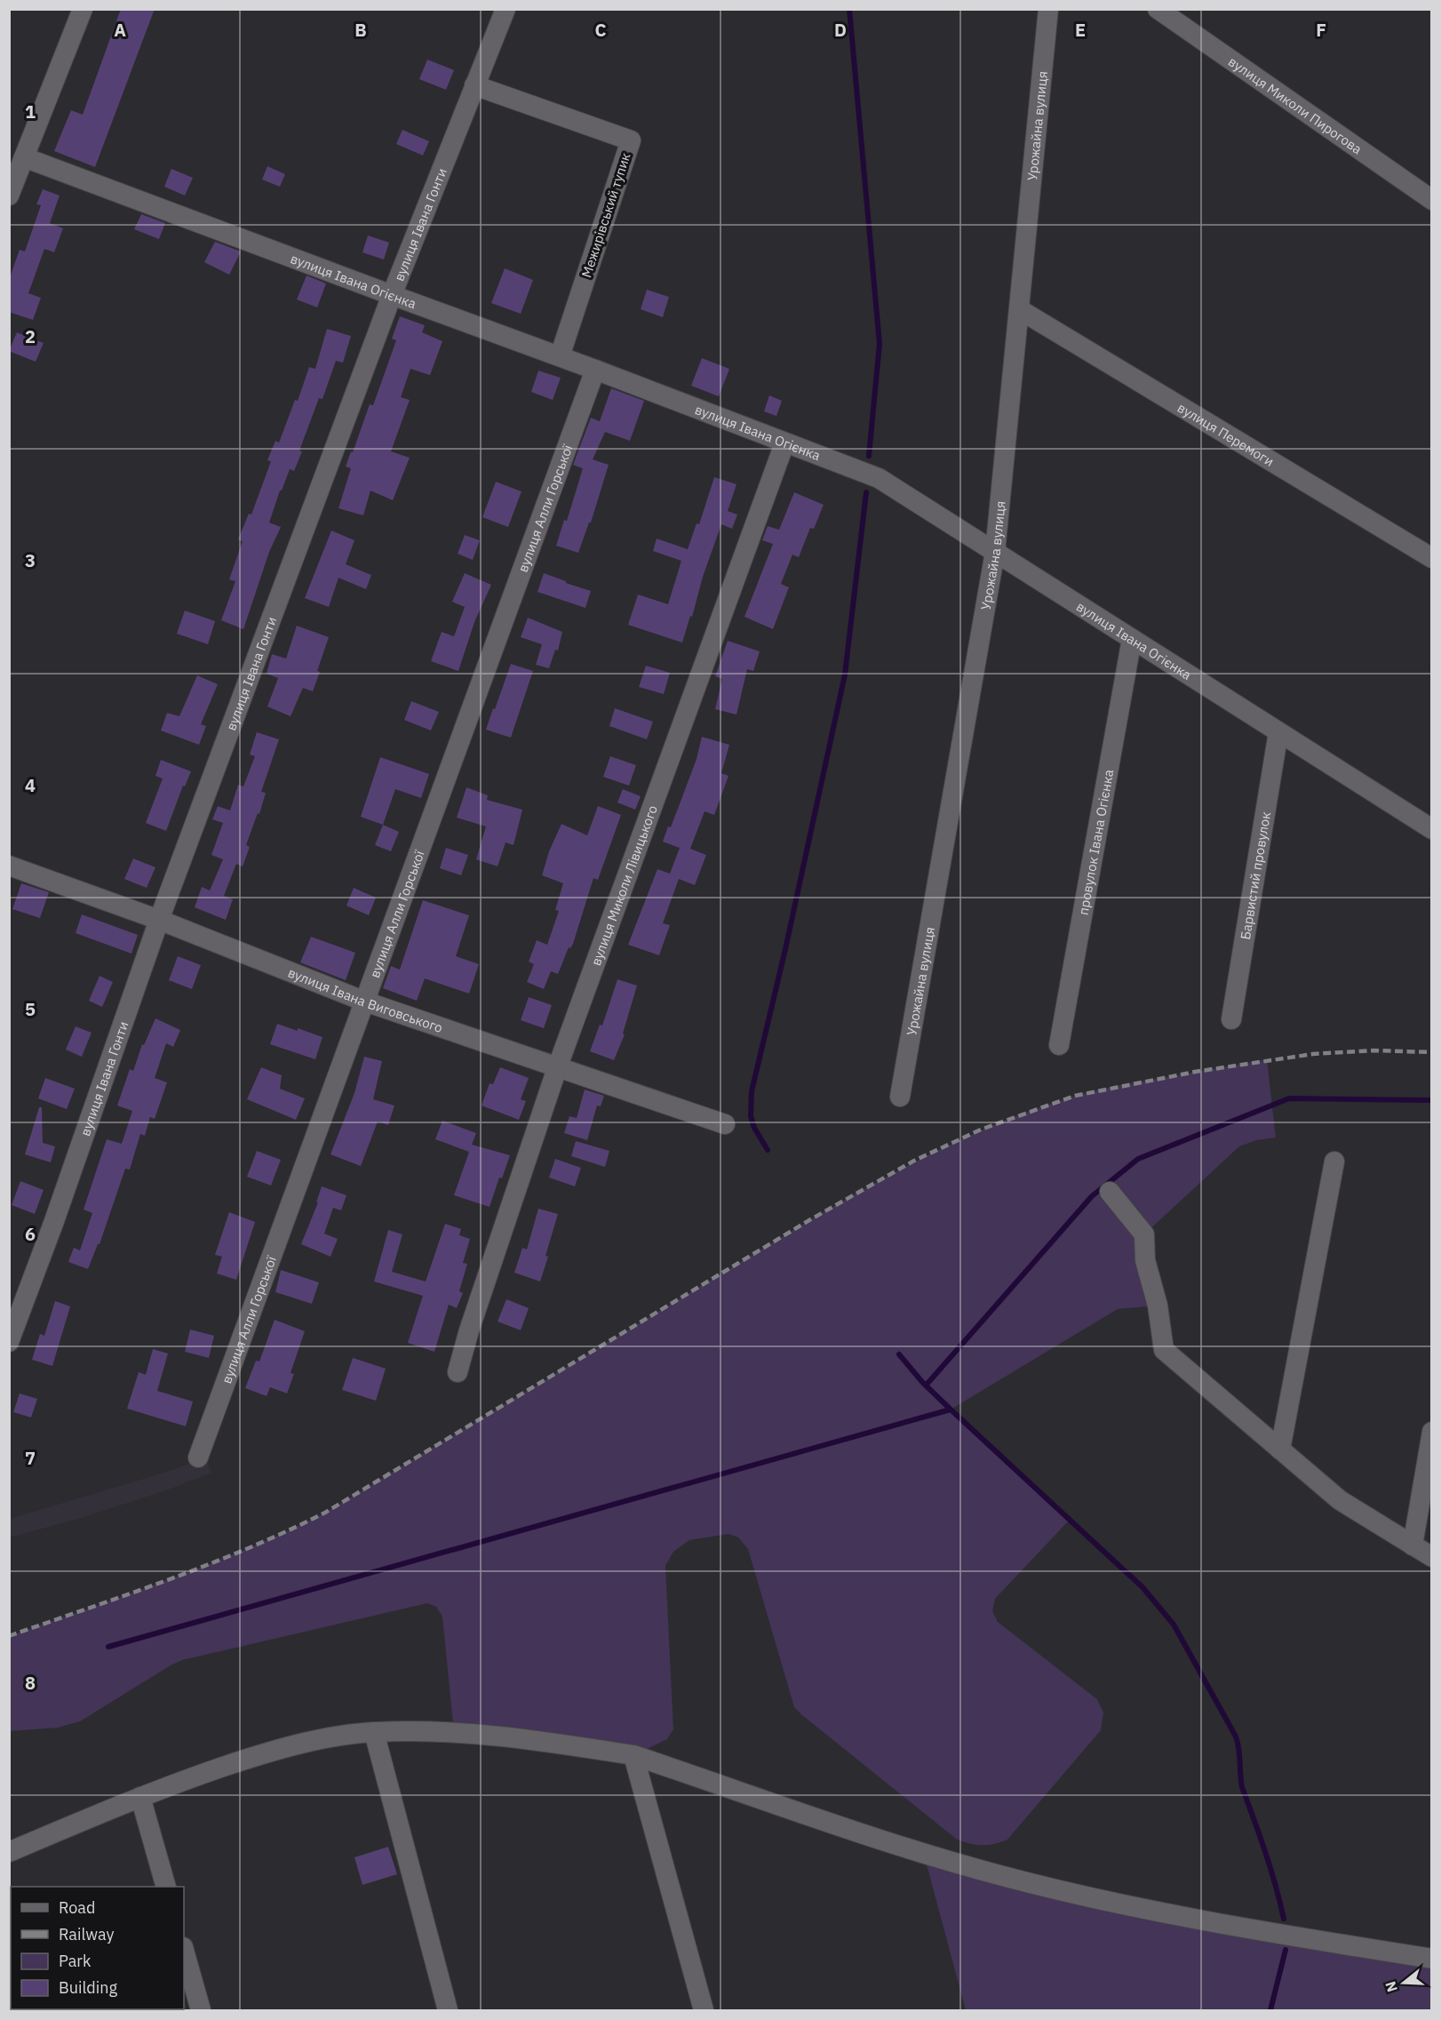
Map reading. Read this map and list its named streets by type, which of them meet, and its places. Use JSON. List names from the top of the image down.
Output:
{
  "streets": {
    "street": [
      "вулиця Миколи Пирогова",
      "Урожайна вулиця",
      "Межирівський тупик",
      "вулиця Івана Гонти",
      "вулиця Івана Огієнка",
      "вулиця Перемоги",
      "вулиця Алли Горської",
      "провулок Івана Огієнка",
      "Барвистий провулок",
      "вулиця Миколи Лівицького",
      "вулиця Івана Виговського"
    ]
  },
  "crossings": [
    ["Урожайна вулиця", "вулиця Івана Огієнка"],
    ["Урожайна вулиця", "вулиця Перемоги"],
    ["Межирівський тупик", "вулиця Івана Гонти"],
    ["Межирівський тупик", "вулиця Івана Огієнка"],
    ["вулиця Івана Гонти", "вулиця Івана Огієнка"],
    ["вулиця Івана Гонти", "вулиця Івана Виговського"],
    ["вулиця Івана Огієнка", "вулиця Алли Горської"],
    ["вулиця Івана Огієнка", "провулок Івана Огієнка"],
    ["вулиця Івана Огієнка", "Барвистий провулок"],
    ["вулиця Івана Огієнка", "вулиця Миколи Лівицького"],
    ["вулиця Алли Горської", "вулиця Івана Виговського"],
    ["вулиця Миколи Лівицького", "вулиця Івана Виговського"]
  ],
  "legend": [
    "Road",
    "Railway",
    "Park",
    "Building"
  ],
  "north": "left",
  "grid": {
    "columns": [
      "A",
      "B",
      "C",
      "D",
      "E",
      "F"
    ],
    "rows": [
      "1",
      "2",
      "3",
      "4",
      "5",
      "6",
      "7",
      "8"
    ]
  }
}
